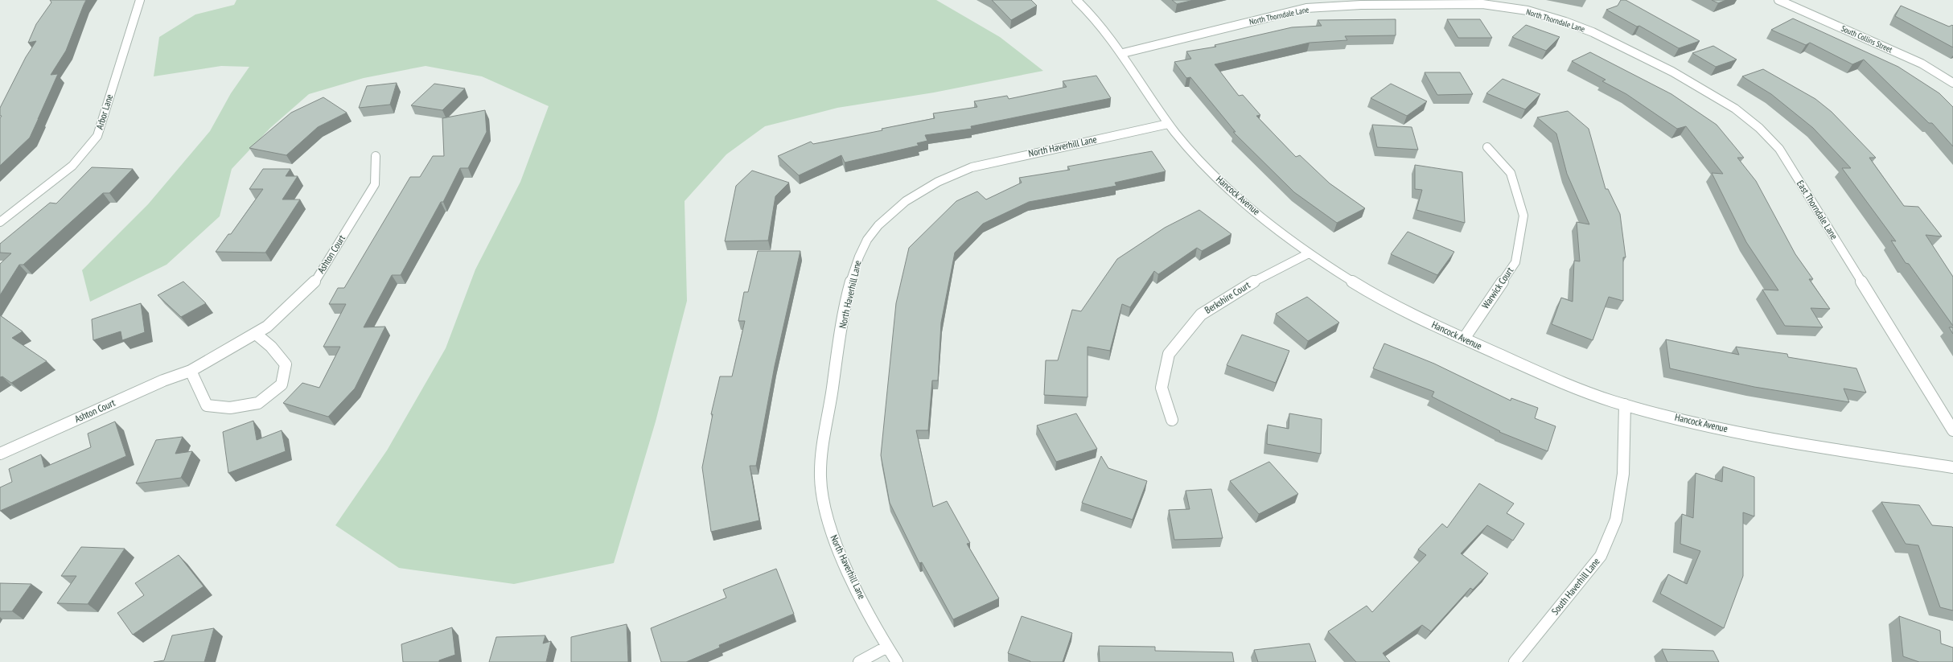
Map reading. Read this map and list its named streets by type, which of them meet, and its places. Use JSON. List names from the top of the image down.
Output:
{
  "streets": {
    "street": [
      "North Thorndale Lane",
      "South Collins Street",
      "Arbor Lane",
      "North Haverhill Lane",
      "Hancock Avenue",
      "East Thorndale Lane",
      "Ashton Court",
      "Warwick Court",
      "Berkshire Court",
      "South Haverhill Lane"
    ]
  },
  "crossings": [
    ["North Thorndale Lane", "Hancock Avenue"],
    ["North Thorndale Lane", "East Thorndale Lane"],
    ["North Haverhill Lane", "Hancock Avenue"],
    ["Hancock Avenue", "Warwick Court"],
    ["Hancock Avenue", "Berkshire Court"],
    ["Hancock Avenue", "South Haverhill Lane"]
  ]
}
